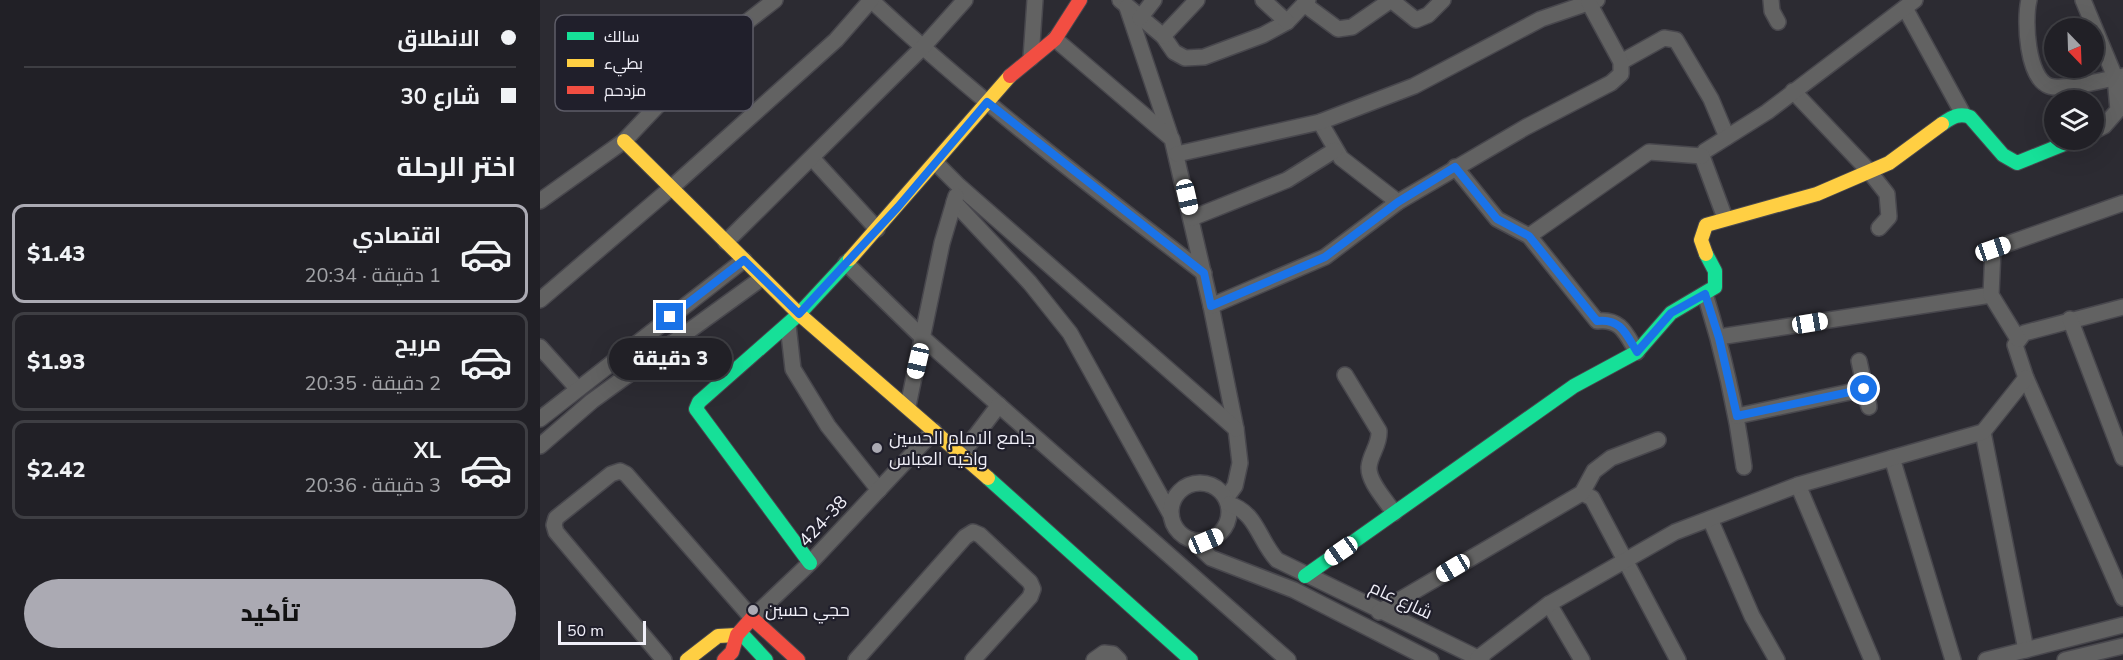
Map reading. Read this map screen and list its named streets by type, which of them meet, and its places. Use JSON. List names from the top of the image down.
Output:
{
  "streets": {
    "street": ["424-38", "شارع عام"]
  },
  "places": ["جامع الامام الحسين واخيه العباس", "حجي حسين"],
  "legend": ["سالك", "بطيء", "مزدحم"],
  "scale_bar": "50 m",
  "north": "bottom right",
  "page": {
    "banner": ["الانطلاق", "شارع 30"],
    "heading": "اختر الرحلة",
    "list": [
      {
        "name": "اقتصادي",
        "note": "1 دقيقة · 20:34",
        "value": "$1.43"
      },
      {
        "name": "مريح",
        "note": "2 دقيقة · 20:35",
        "value": "$1.93"
      },
      {
        "name": "XL",
        "note": "3 دقيقة · 20:36",
        "value": "$2.42"
      }
    ],
    "bubble": "3 دقيقة",
    "buttons": "تأكيد",
    "scale": "50 m"
  }
}
